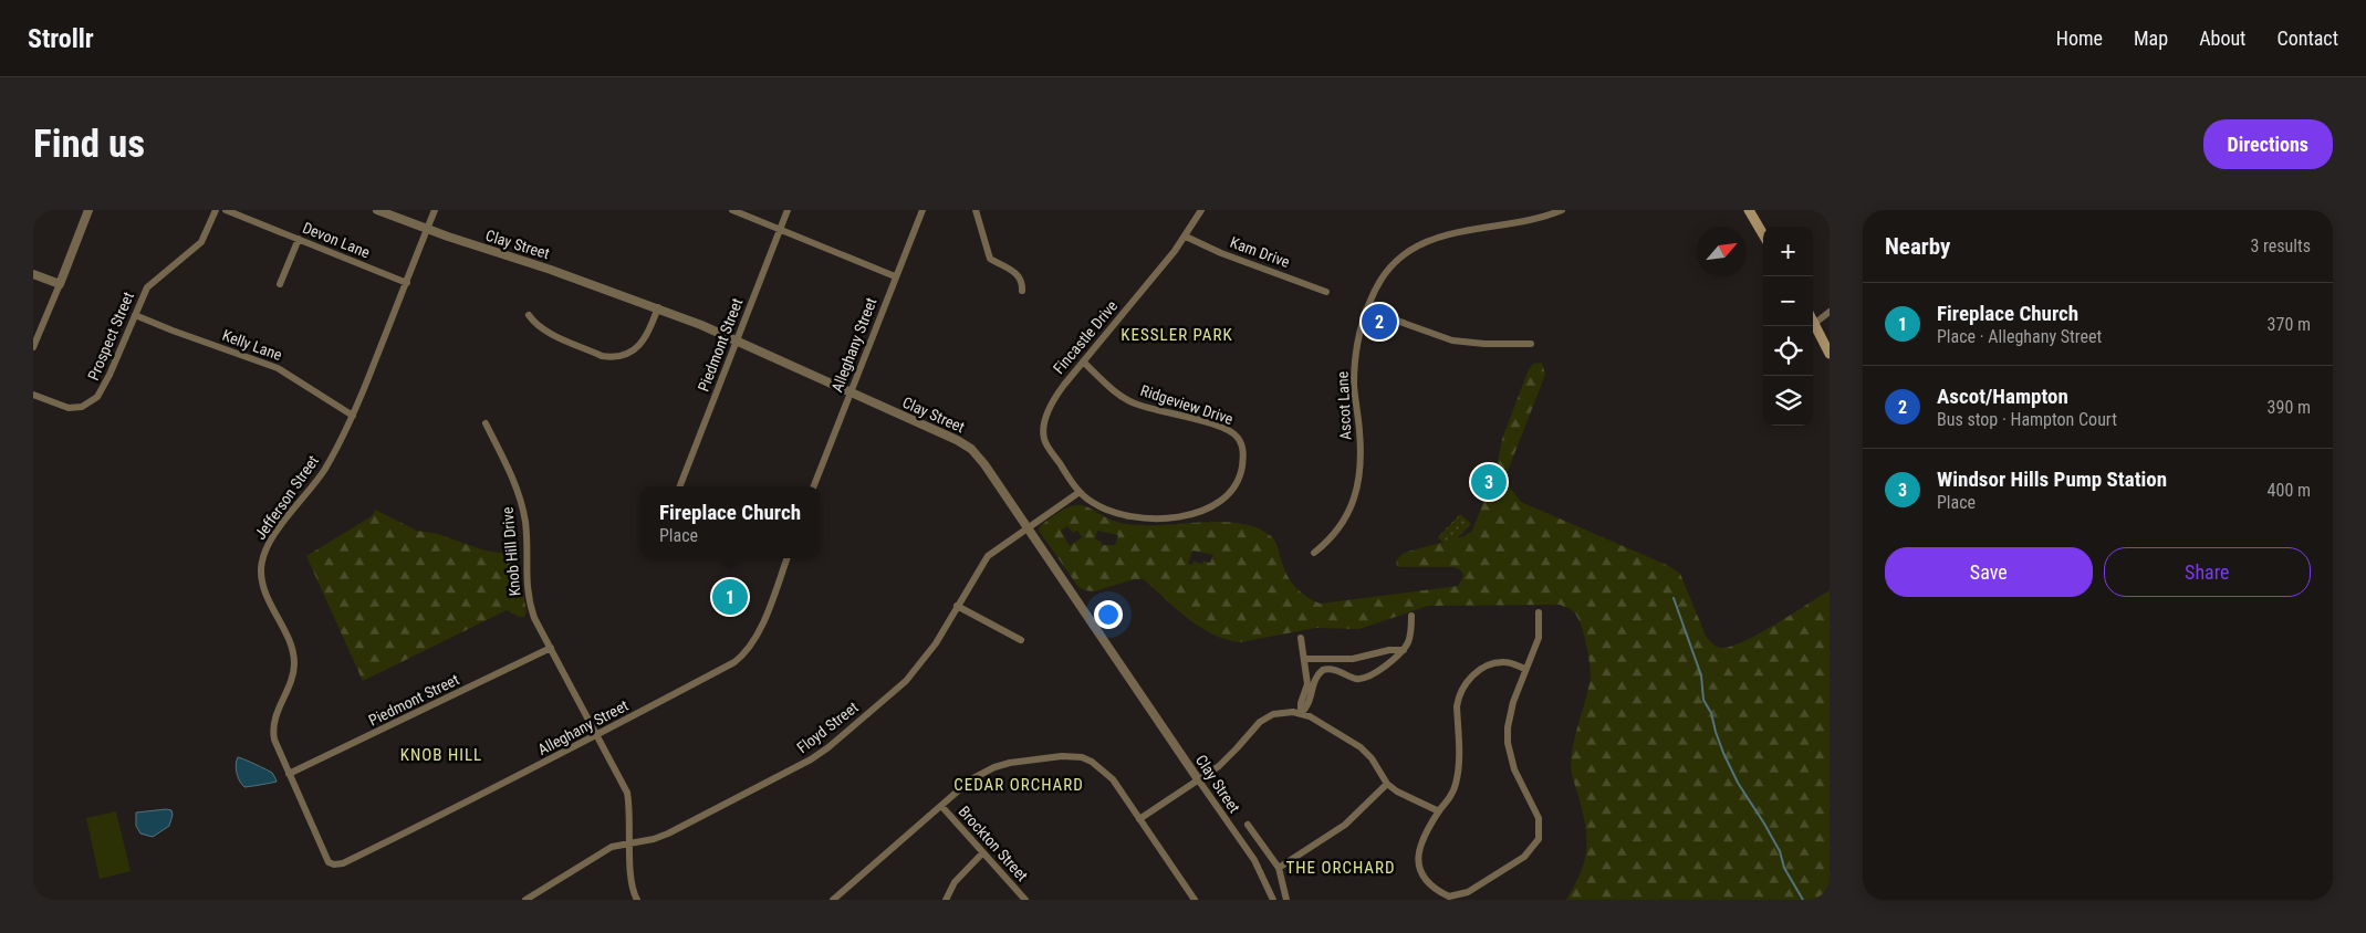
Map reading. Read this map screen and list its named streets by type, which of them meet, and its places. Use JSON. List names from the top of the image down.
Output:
{
  "streets": {
    "street": [
      "Devon Lane",
      "Clay Street",
      "Kam Drive",
      "Prospect Street",
      "Fincastle Drive",
      "Kelly Lane",
      "Piedmont Street",
      "Alleghany Street",
      "Ridgeview Drive",
      "Ascot Lane",
      "Jefferson Street",
      "Knob Hill Drive",
      "Floyd Street",
      "Brockton Street"
    ]
  },
  "crossings": [
    ["Devon Lane", "Jefferson Street"],
    ["Clay Street", "Piedmont Street"],
    ["Clay Street", "Alleghany Street"],
    ["Clay Street", "Jefferson Street"],
    ["Clay Street", "Floyd Street"],
    ["Kam Drive", "Fincastle Drive"],
    ["Prospect Street", "Kelly Lane"],
    ["Fincastle Drive", "Ridgeview Drive"],
    ["Fincastle Drive", "Floyd Street"],
    ["Kelly Lane", "Jefferson Street"],
    ["Piedmont Street", "Jefferson Street"],
    ["Piedmont Street", "Knob Hill Drive"],
    ["Alleghany Street", "Jefferson Street"],
    ["Alleghany Street", "Knob Hill Drive"],
    ["Ridgeview Drive", "Floyd Street"],
    ["Knob Hill Drive", "Floyd Street"]
  ],
  "districts": [
    "KESSLER PARK",
    "KNOB HILL",
    "CEDAR ORCHARD",
    "THE ORCHARD"
  ],
  "north": "top right",
  "page": {
    "header": "Strollr",
    "nav": [
      "Home",
      "Map",
      "About",
      "Contact"
    ],
    "buttons": [
      "Directions",
      ["Save", "Share"]
    ],
    "title": "Find us",
    "heading": ["Nearby", "3 results"],
    "map_buttons": ["+", "−"],
    "list": [
      {
        "mark": "1",
        "name": "Fireplace Church",
        "note": "Place · Alleghany Street",
        "value": "370 m"
      },
      {
        "mark": "2",
        "name": "Ascot/Hampton",
        "note": "Bus stop · Hampton Court",
        "value": "390 m"
      },
      {
        "mark": "3",
        "name": "Windsor Hills Pump Station",
        "note": "Place",
        "value": "400 m"
      }
    ],
    "pins": ["2", "3", "1"],
    "popup": ["Fireplace Church", "Place"]
  }
}
